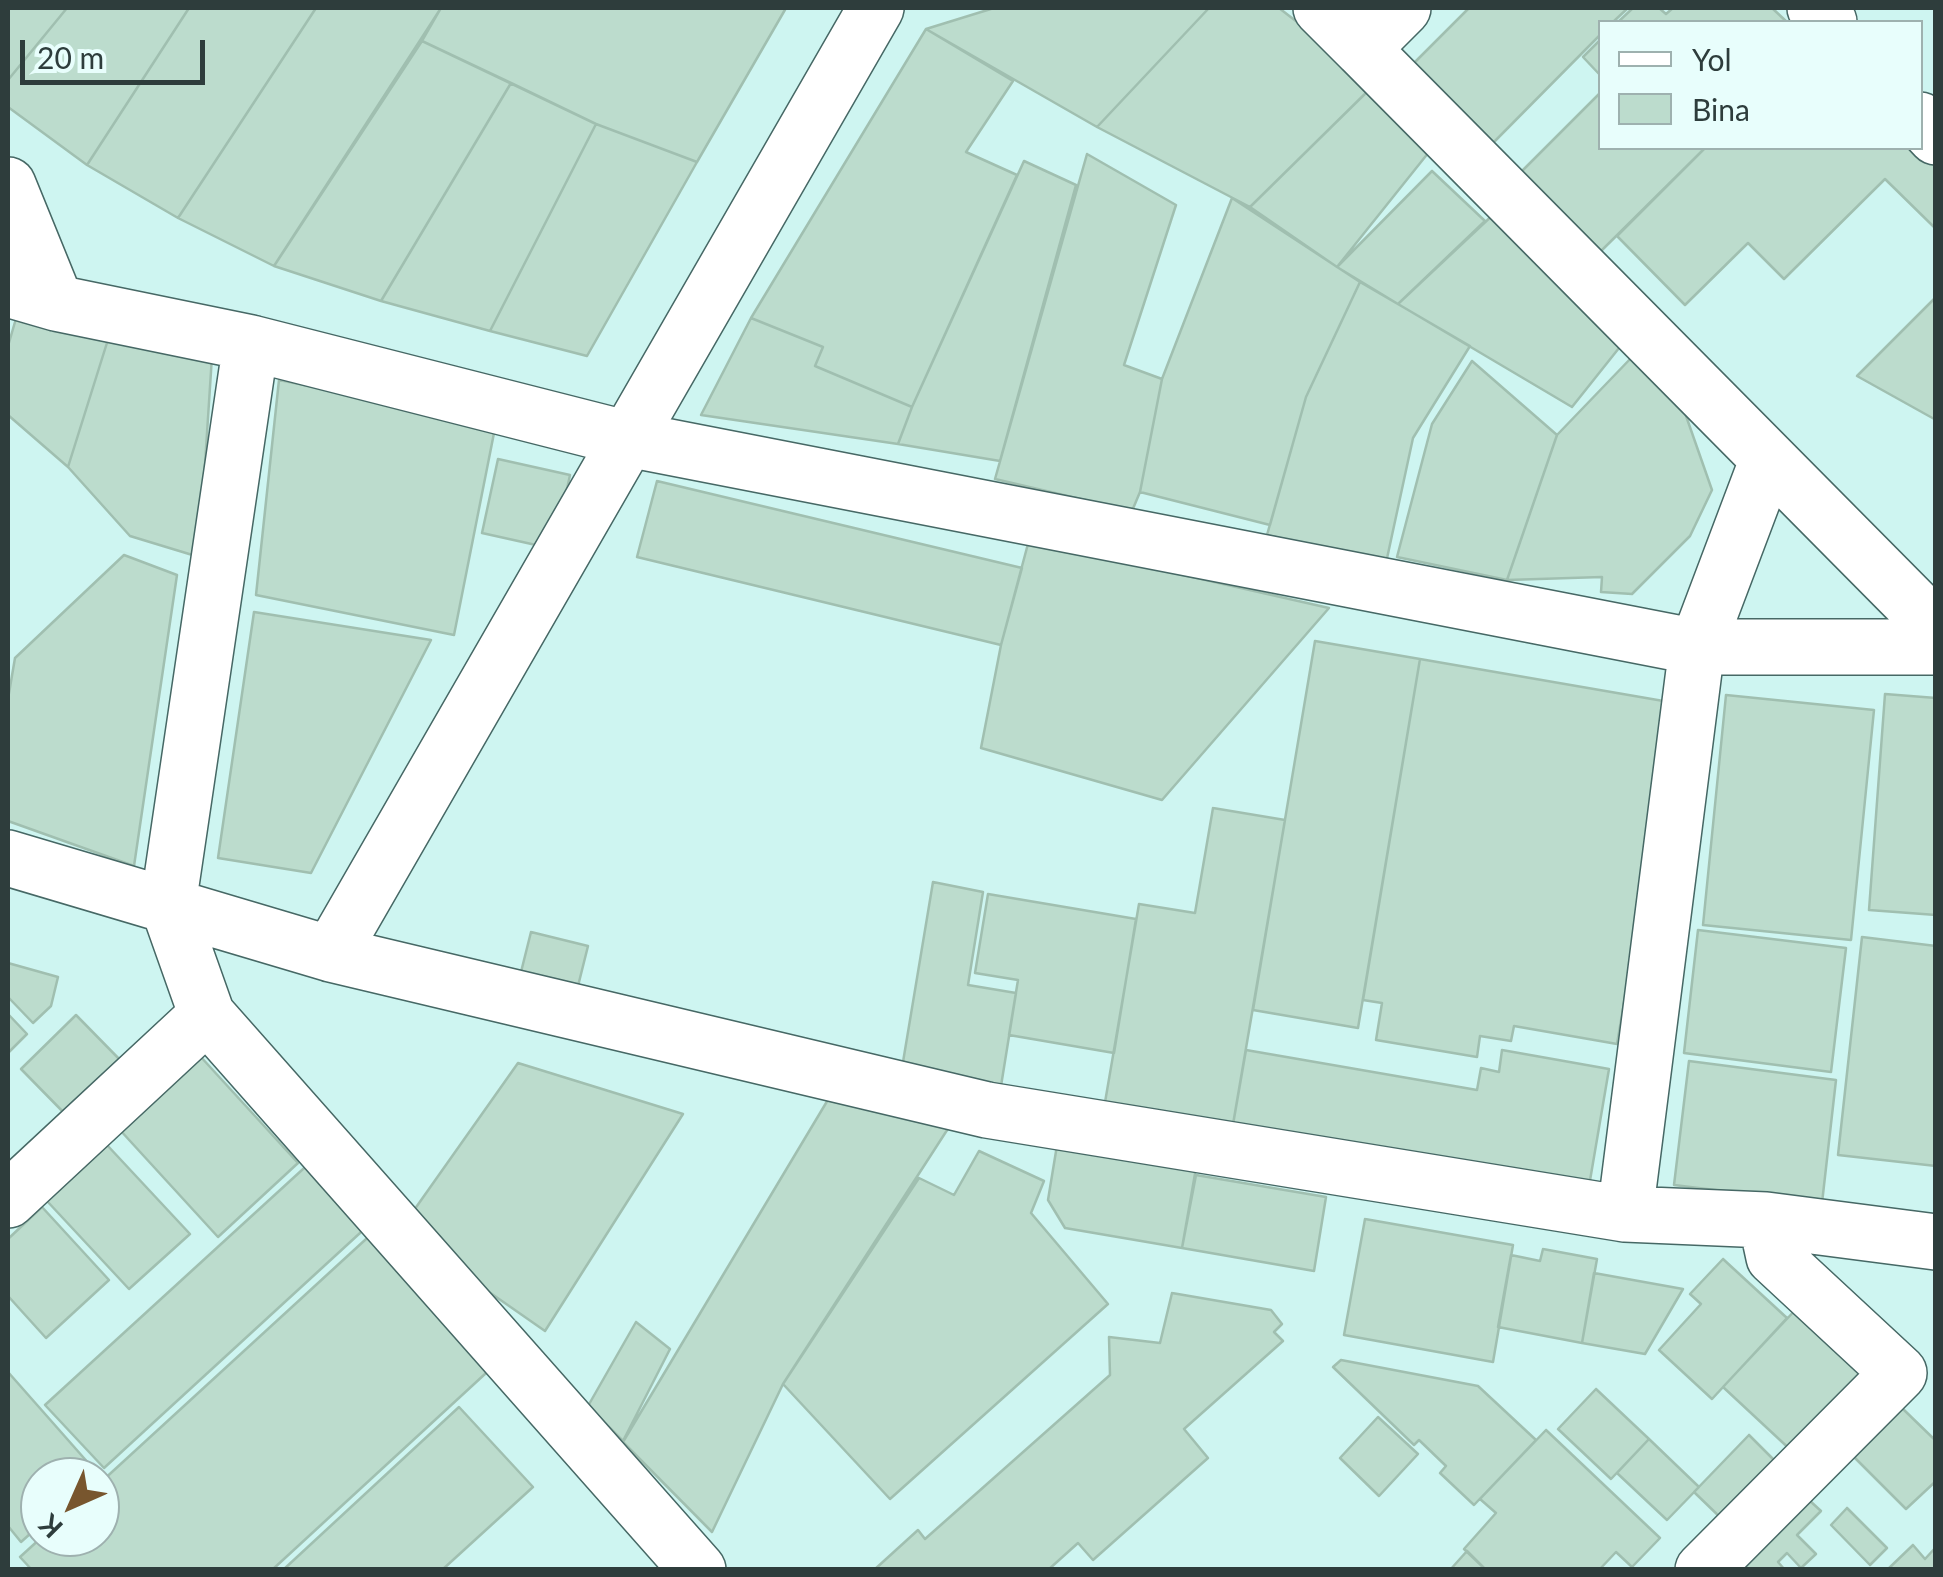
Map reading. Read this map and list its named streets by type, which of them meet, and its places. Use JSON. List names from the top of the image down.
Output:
{
  "legend": ["Yol", "Bina"],
  "scale_bar": "20 m",
  "north": "bottom left"
}
